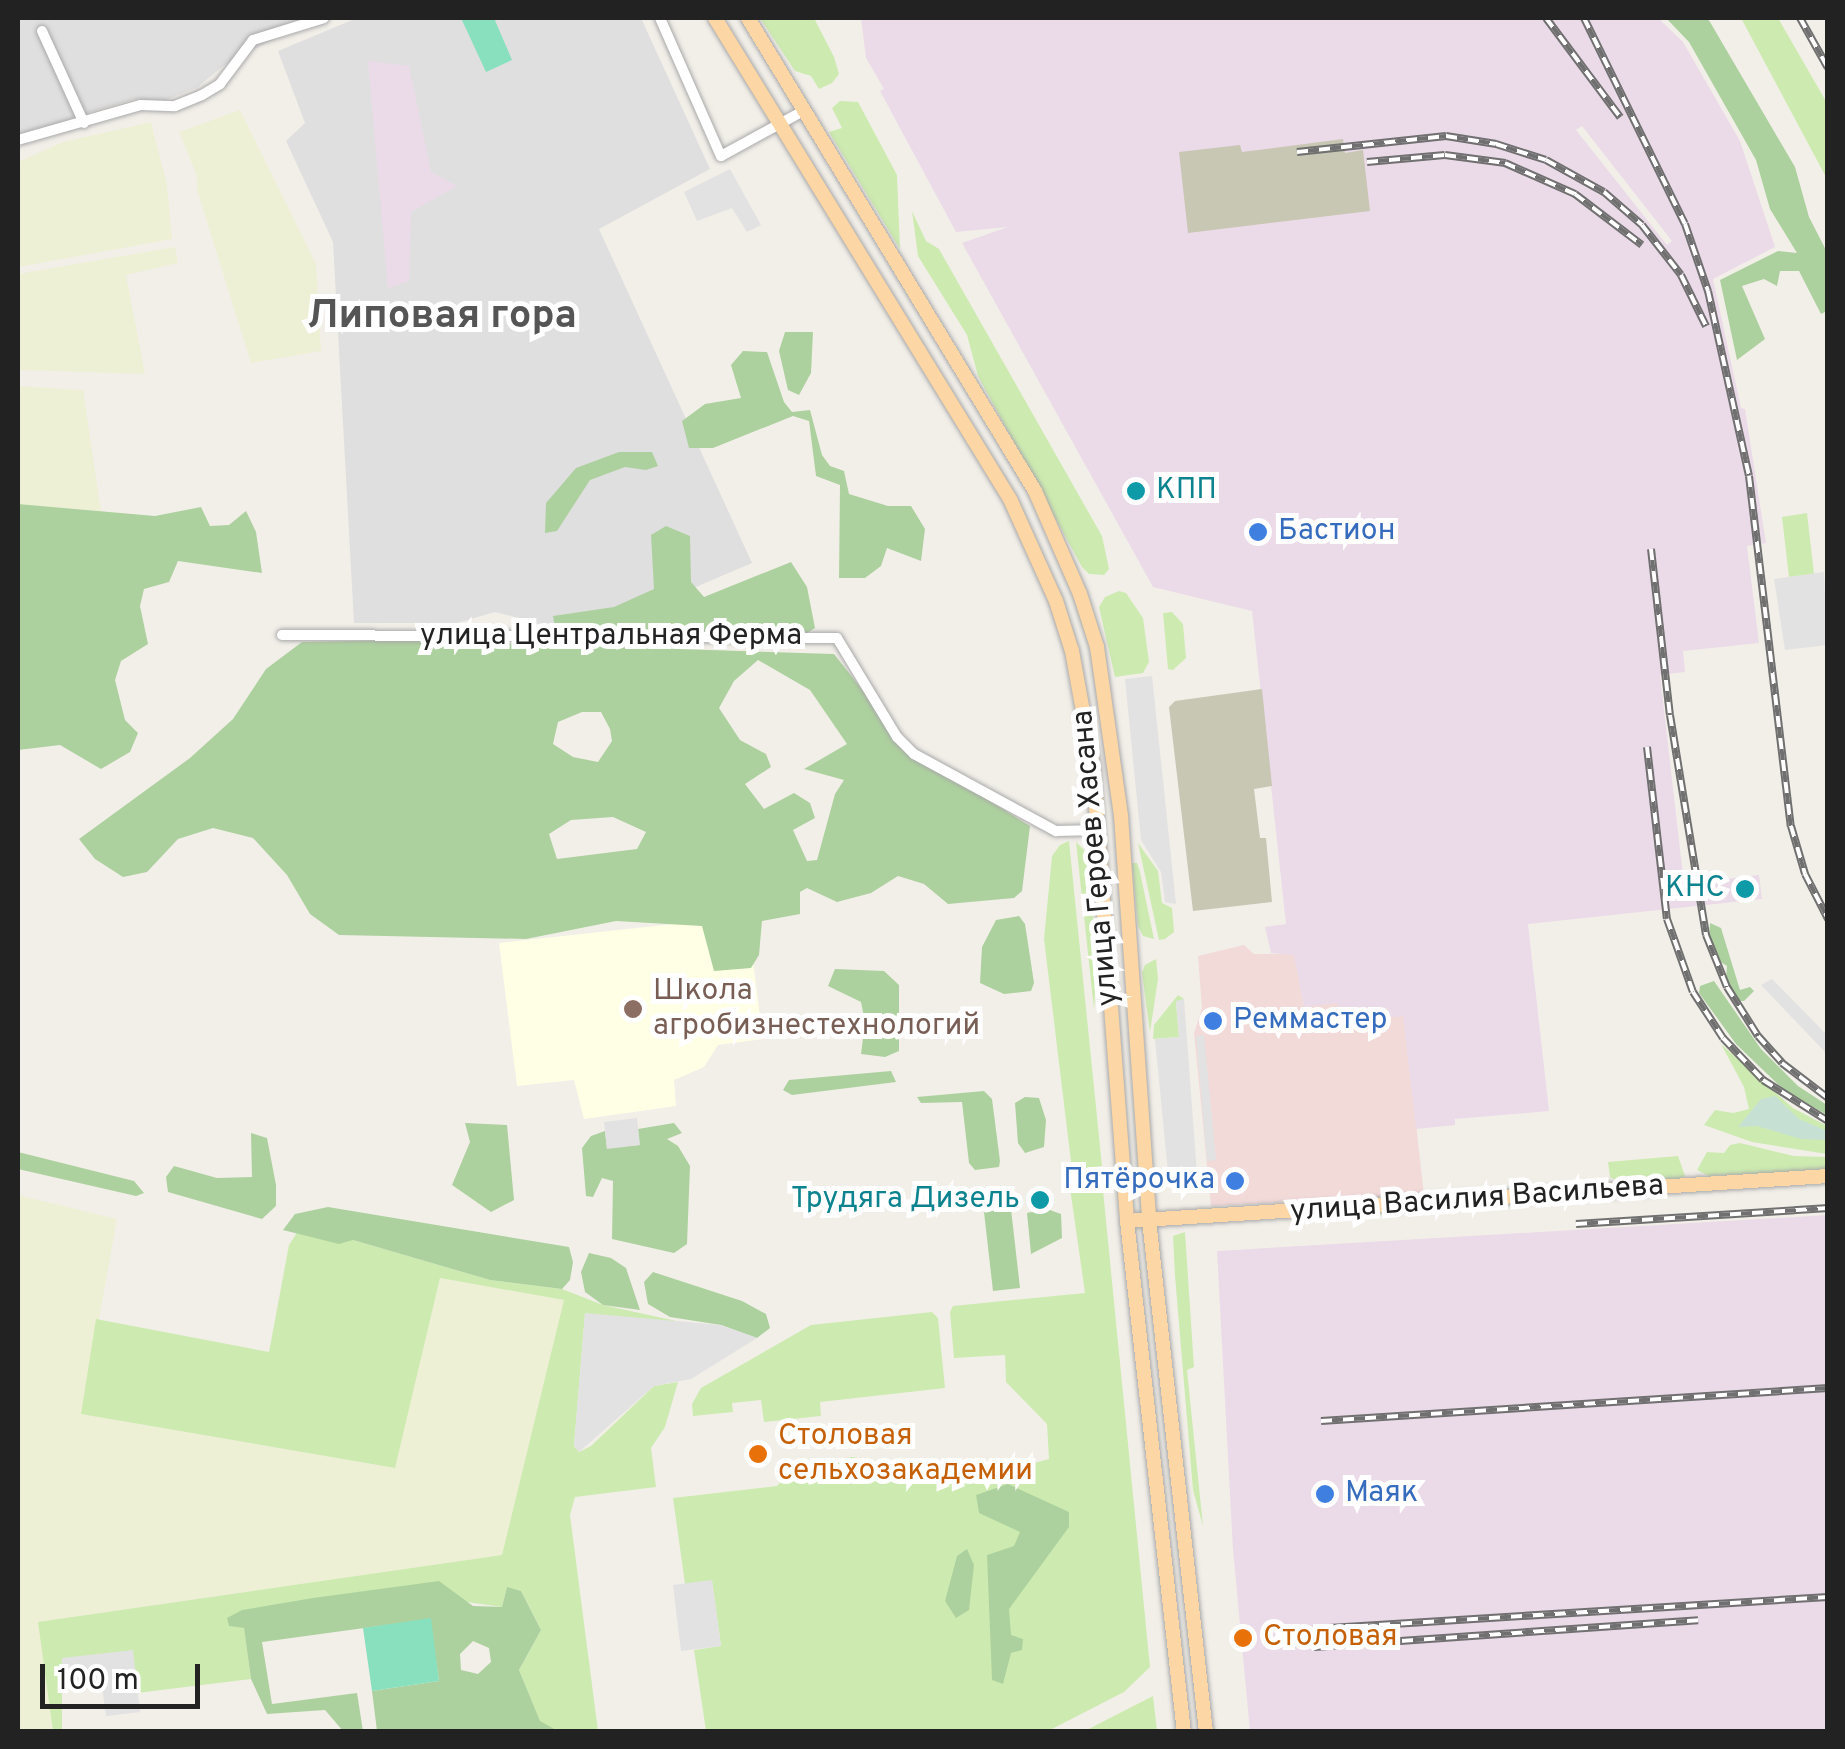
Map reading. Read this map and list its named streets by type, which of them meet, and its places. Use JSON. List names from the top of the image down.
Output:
{
  "streets": {
    "main road": ["улица Героев Хасана", "улица Василия Васильева"],
    "street": ["улица Центральная Ферма"]
  },
  "crossings": [
    ["улица Центральная Ферма", "улица Героев Хасана"],
    ["улица Героев Хасана", "улица Василия Васильева"]
  ],
  "districts": ["Липовая гора"],
  "places": [
    "КПП",
    "Бастион",
    "КНС",
    "Школа агробизнестехнологий",
    "Реммастер",
    "Пятёрочка",
    "Трудяга Дизель",
    "Столовая сельхозакадемии",
    "Маяк",
    "Столовая"
  ],
  "scale_bar": "100 m"
}
